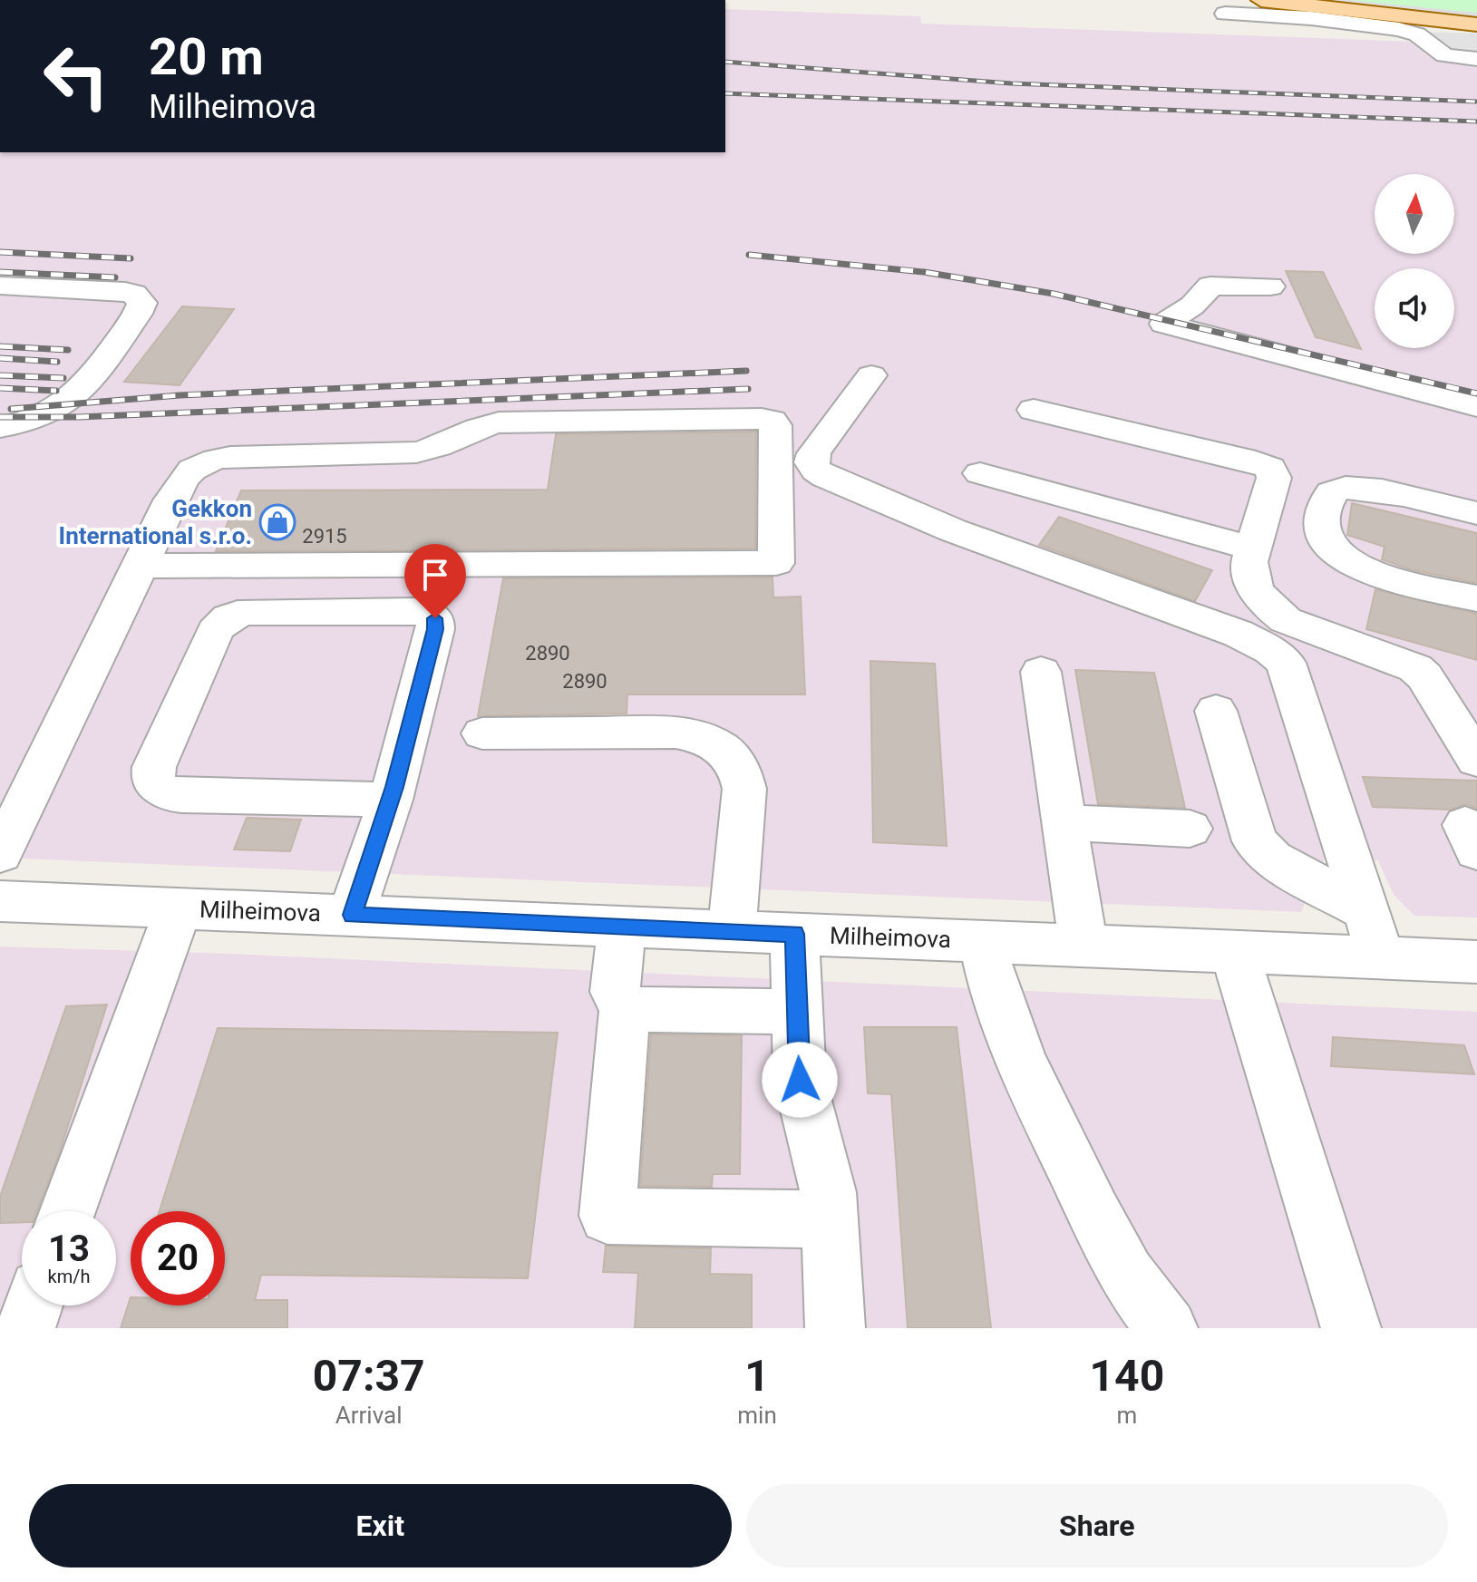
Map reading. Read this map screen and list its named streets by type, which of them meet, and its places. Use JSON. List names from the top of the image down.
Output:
{
  "streets": {
    "street": ["Milheimova"]
  },
  "places": {
    "shop": ["Gekkon International s.r.o."]
  },
  "house_numbers": ["2915", "2890", "2890"],
  "north": "top",
  "page": {
    "turn": ["20 m", "Milheimova"],
    "speed": "13 km/h",
    "limit": "20",
    "eta": [
      "07:37",
      "Arrival",
      "1",
      "min",
      "140",
      "m"
    ],
    "buttons": ["Exit", "Share"]
  }
}
